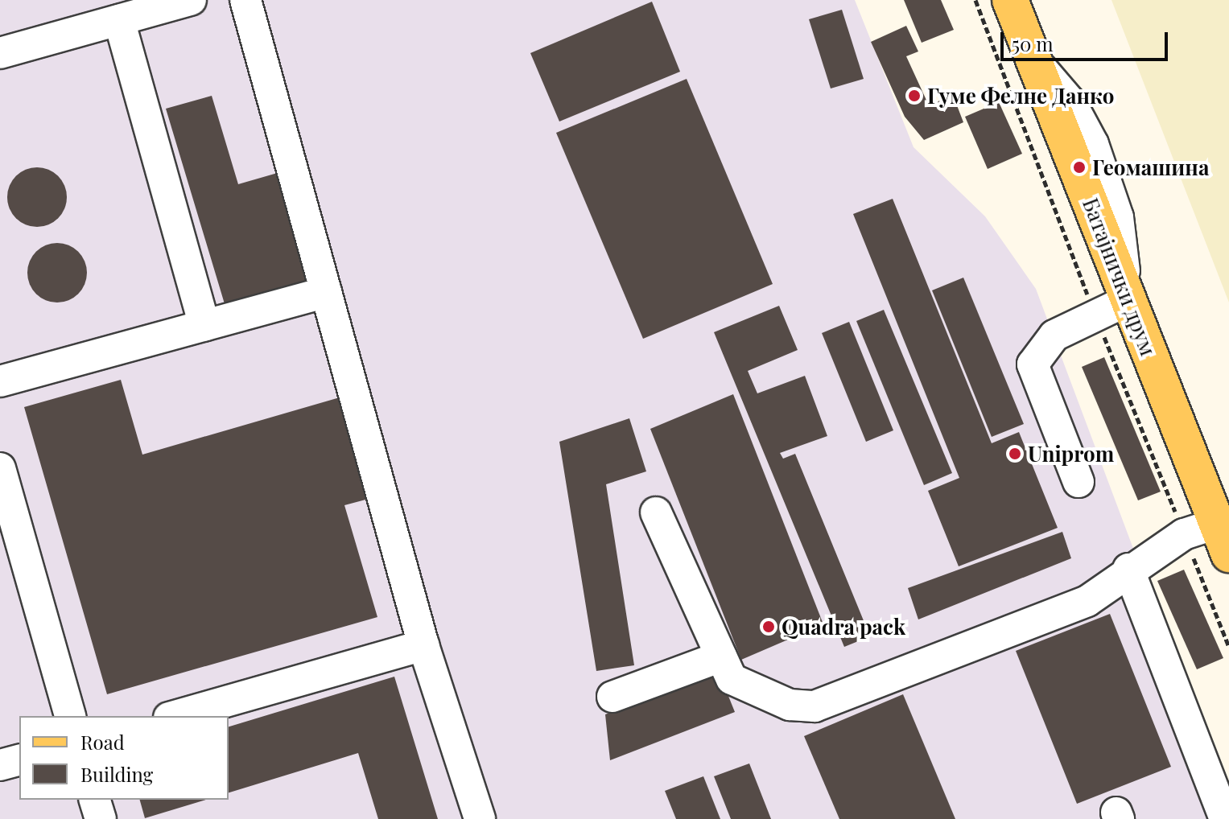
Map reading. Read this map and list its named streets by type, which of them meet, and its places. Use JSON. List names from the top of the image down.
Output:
{
  "streets": {
    "main road": ["Батајнички друм"]
  },
  "places": [
    "Гуме Фелне Данко",
    "Геомашина",
    "Uniprom",
    "Quadra pack"
  ],
  "legend": ["Road", "Building"],
  "scale_bar": "50 m"
}
